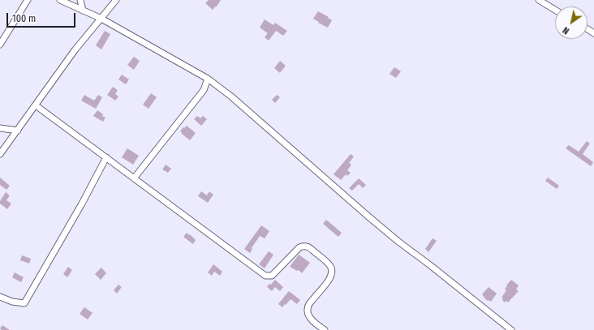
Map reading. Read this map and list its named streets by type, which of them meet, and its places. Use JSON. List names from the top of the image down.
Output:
{
  "scale_bar": "100 m",
  "north": "bottom left"
}
